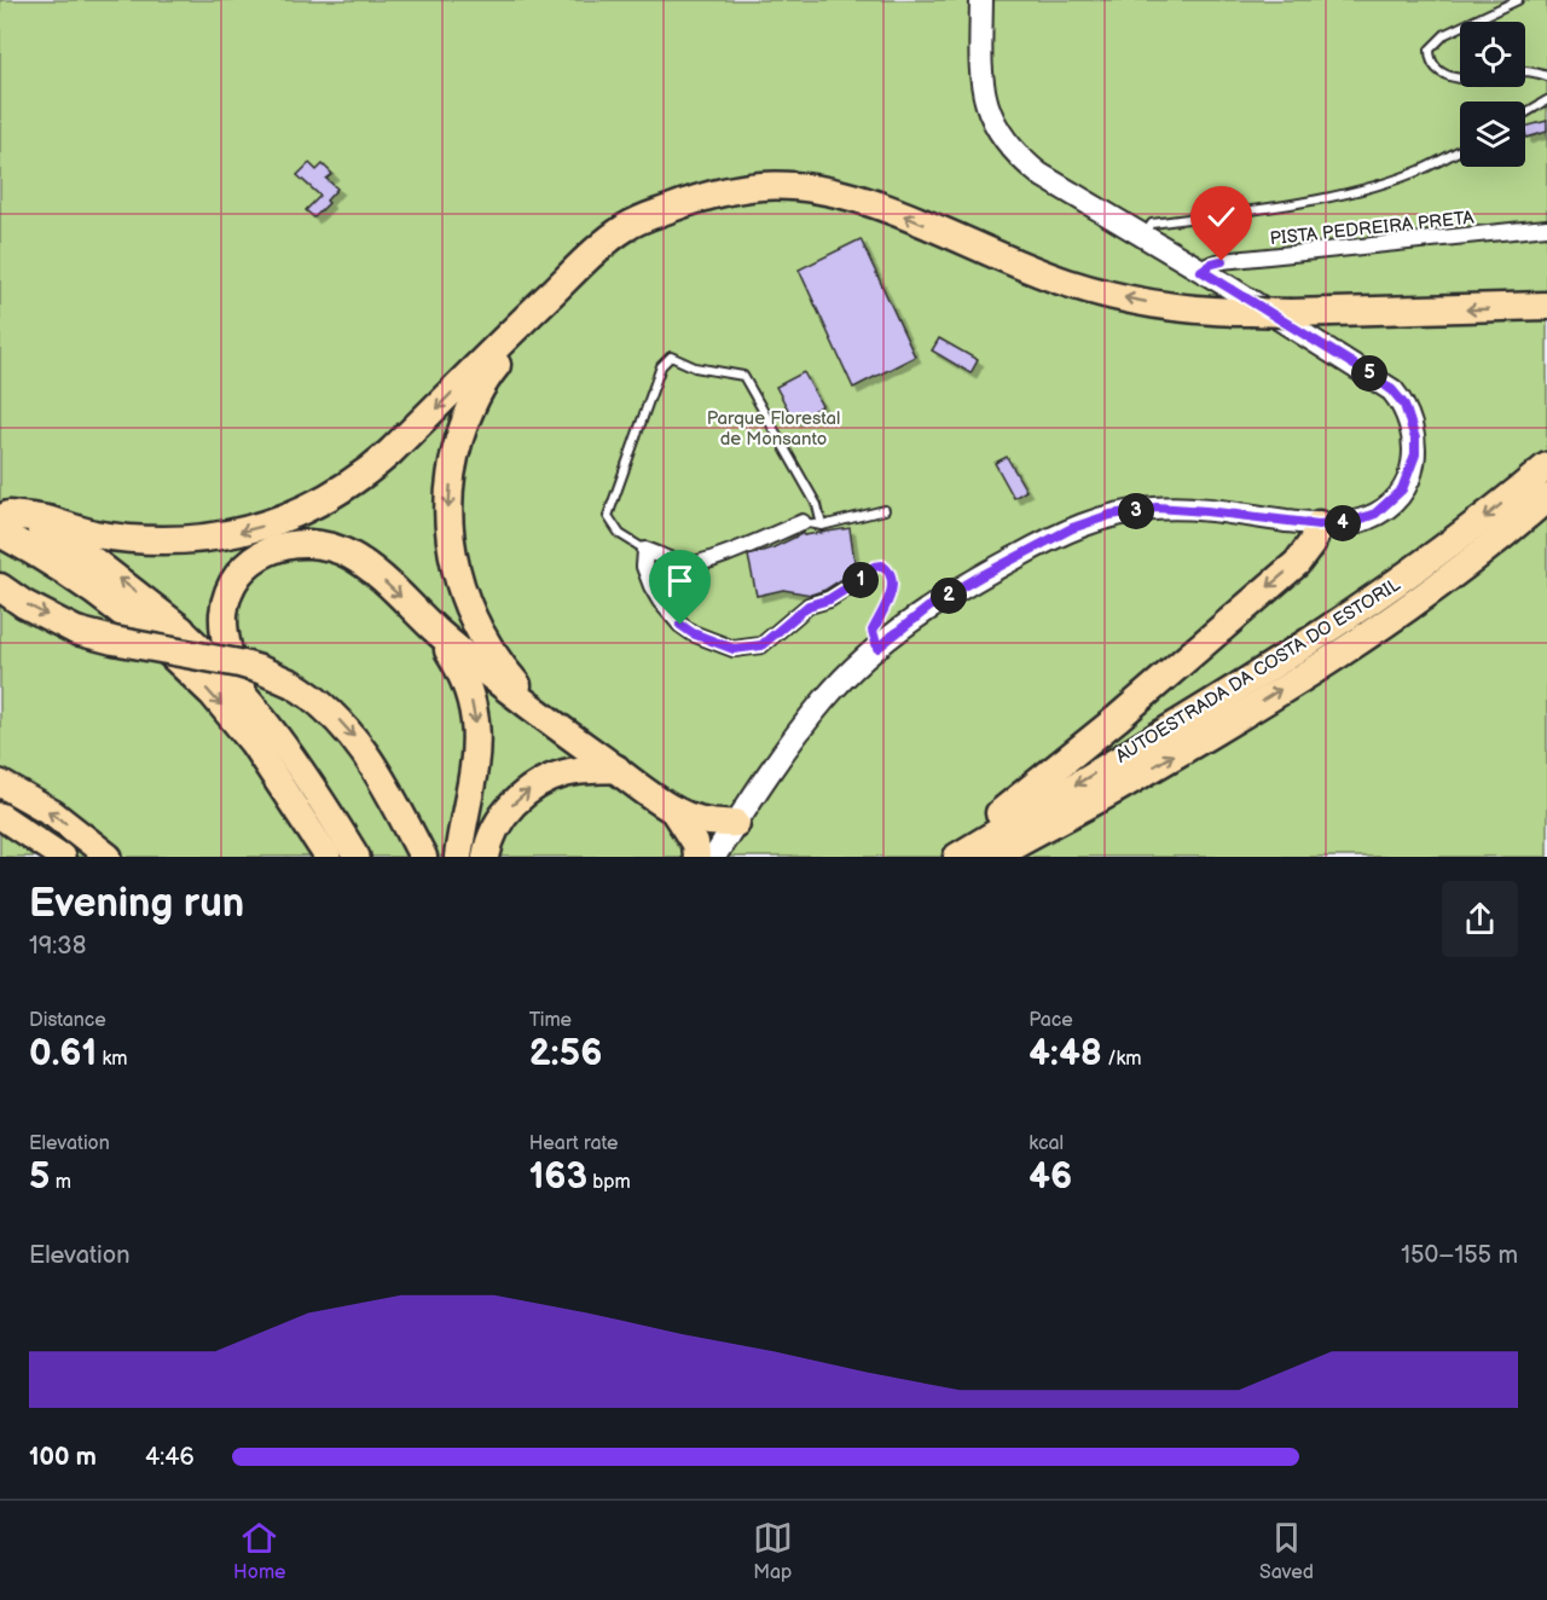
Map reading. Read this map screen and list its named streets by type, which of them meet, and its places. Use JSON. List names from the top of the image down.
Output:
{
  "streets": {
    "highway": ["AUTOESTRADA DA COSTA DO ESTORIL"],
    "street": ["PISTA PEDREIRA PRETA"]
  },
  "parks": ["Parque Florestal de Monsanto"],
  "page": {
    "pins": [
      "5",
      "3",
      "4",
      "1",
      "2"
    ],
    "heading": ["Evening run", "19:38"],
    "stats": [
      ["Distance", "0.61 km"],
      ["Time", "2:56"],
      ["Pace", "4:48 /km"],
      ["Elevation", "5 m"],
      ["Heart rate", "163 bpm"],
      ["kcal", "46"]
    ],
    "chart": ["Elevation", "150–155 m"],
    "list": [
      {
        "name": "100 m",
        "note": "4:46"
      }
    ],
    "tabs": ["Home", "Map", "Saved"]
  }
}
